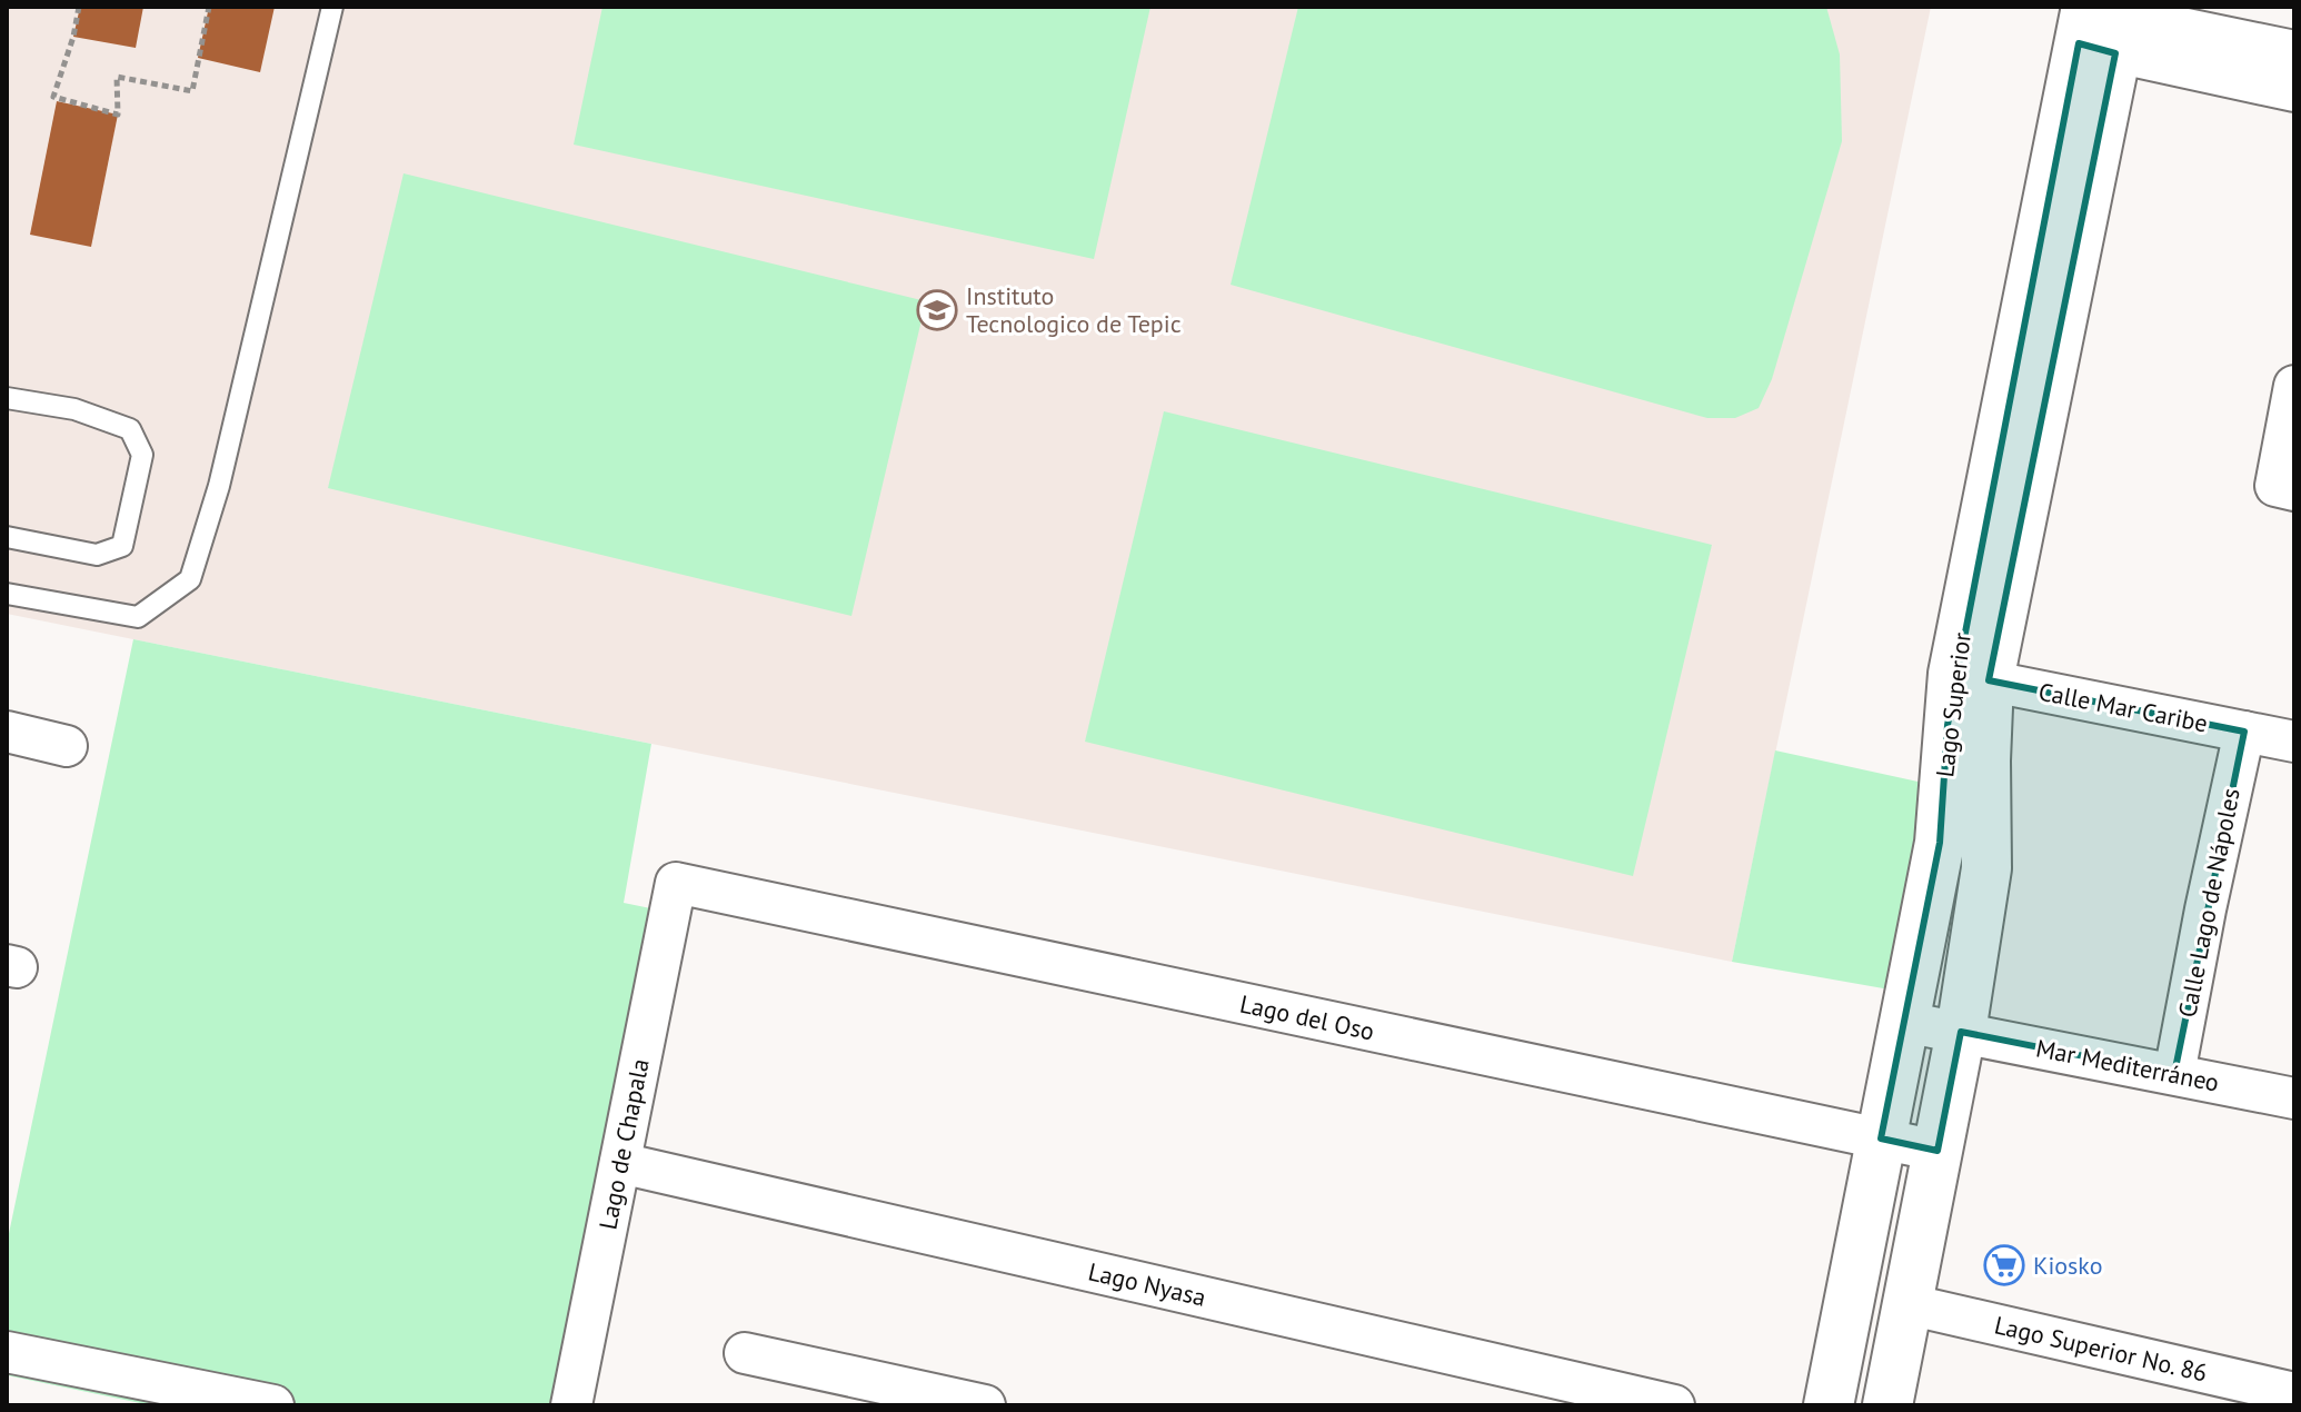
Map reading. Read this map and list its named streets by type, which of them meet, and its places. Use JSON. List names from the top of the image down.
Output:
{
  "streets": {
    "street": [
      "Lago Superior",
      "Calle Mar Caribe",
      "Calle Lago de Nápoles",
      "Lago del Oso",
      "Mar Mediterráneo",
      "Lago de Chapala",
      "Lago Nyasa",
      "Lago Superior No. 86"
    ]
  },
  "crossings": [
    ["Lago Superior", "Calle Mar Caribe"],
    ["Lago Superior", "Lago del Oso"],
    ["Lago Superior", "Mar Mediterráneo"],
    ["Lago Superior", "Lago Superior No. 86"],
    ["Calle Mar Caribe", "Calle Lago de Nápoles"],
    ["Calle Lago de Nápoles", "Mar Mediterráneo"],
    ["Lago del Oso", "Lago de Chapala"],
    ["Lago de Chapala", "Lago Nyasa"]
  ],
  "places": {
    "school or university": ["Instituto Tecnologico de Tepic"],
    "supermarket": ["Kiosko"]
  }
}
